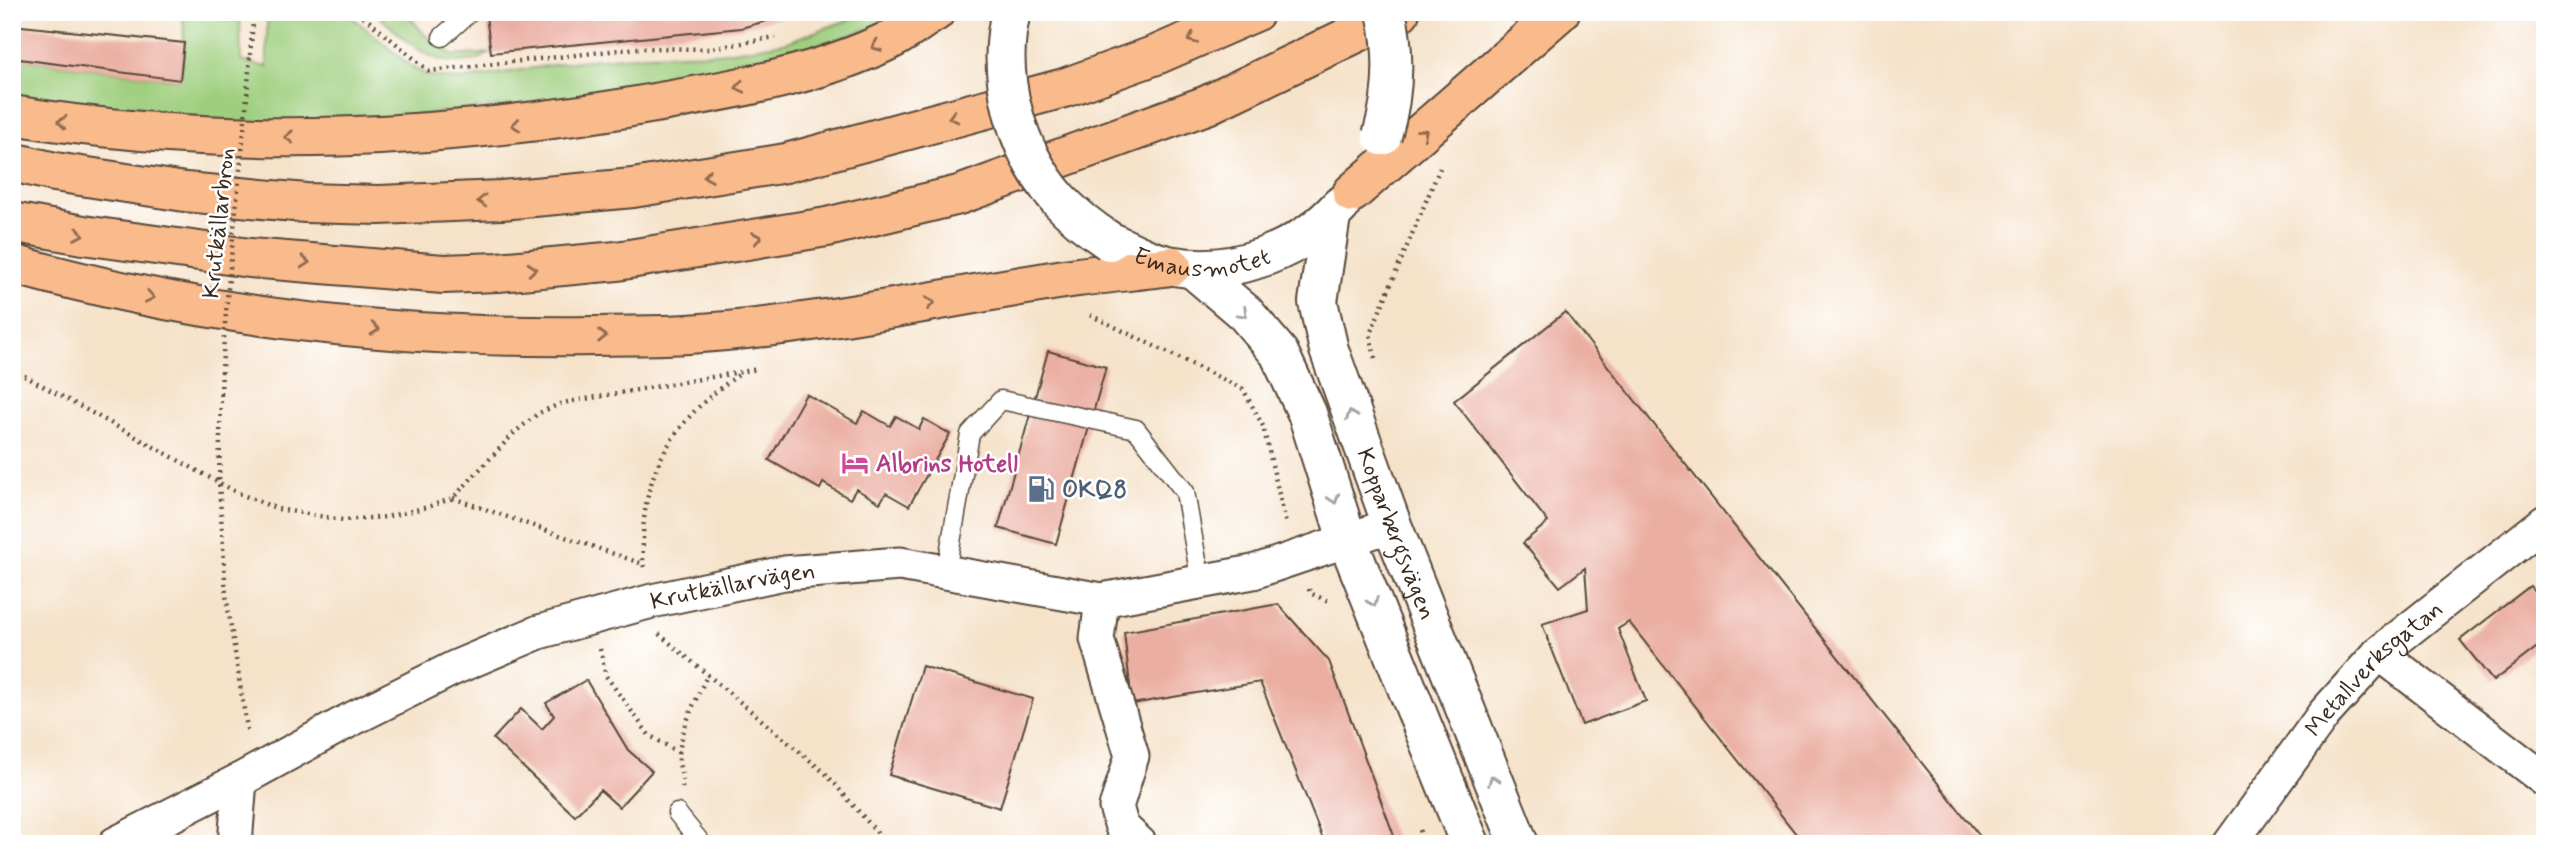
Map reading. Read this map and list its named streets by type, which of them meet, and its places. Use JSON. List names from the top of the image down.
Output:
{
  "streets": {
    "street": [
      "Emausmotet",
      "Kopparbergsvägen",
      "Krutkällarvägen",
      "Metallverksgatan"
    ],
    "path": ["Krutkällarbron"]
  },
  "crossings": [
    ["Krutkällarbron", "Krutkällarvägen"],
    ["Emausmotet", "Kopparbergsvägen"],
    ["Kopparbergsvägen", "Krutkällarvägen"]
  ],
  "places": {
    "hotel": ["Albrins Hotell"],
    "fuel station": ["OKQ8"]
  }
}
